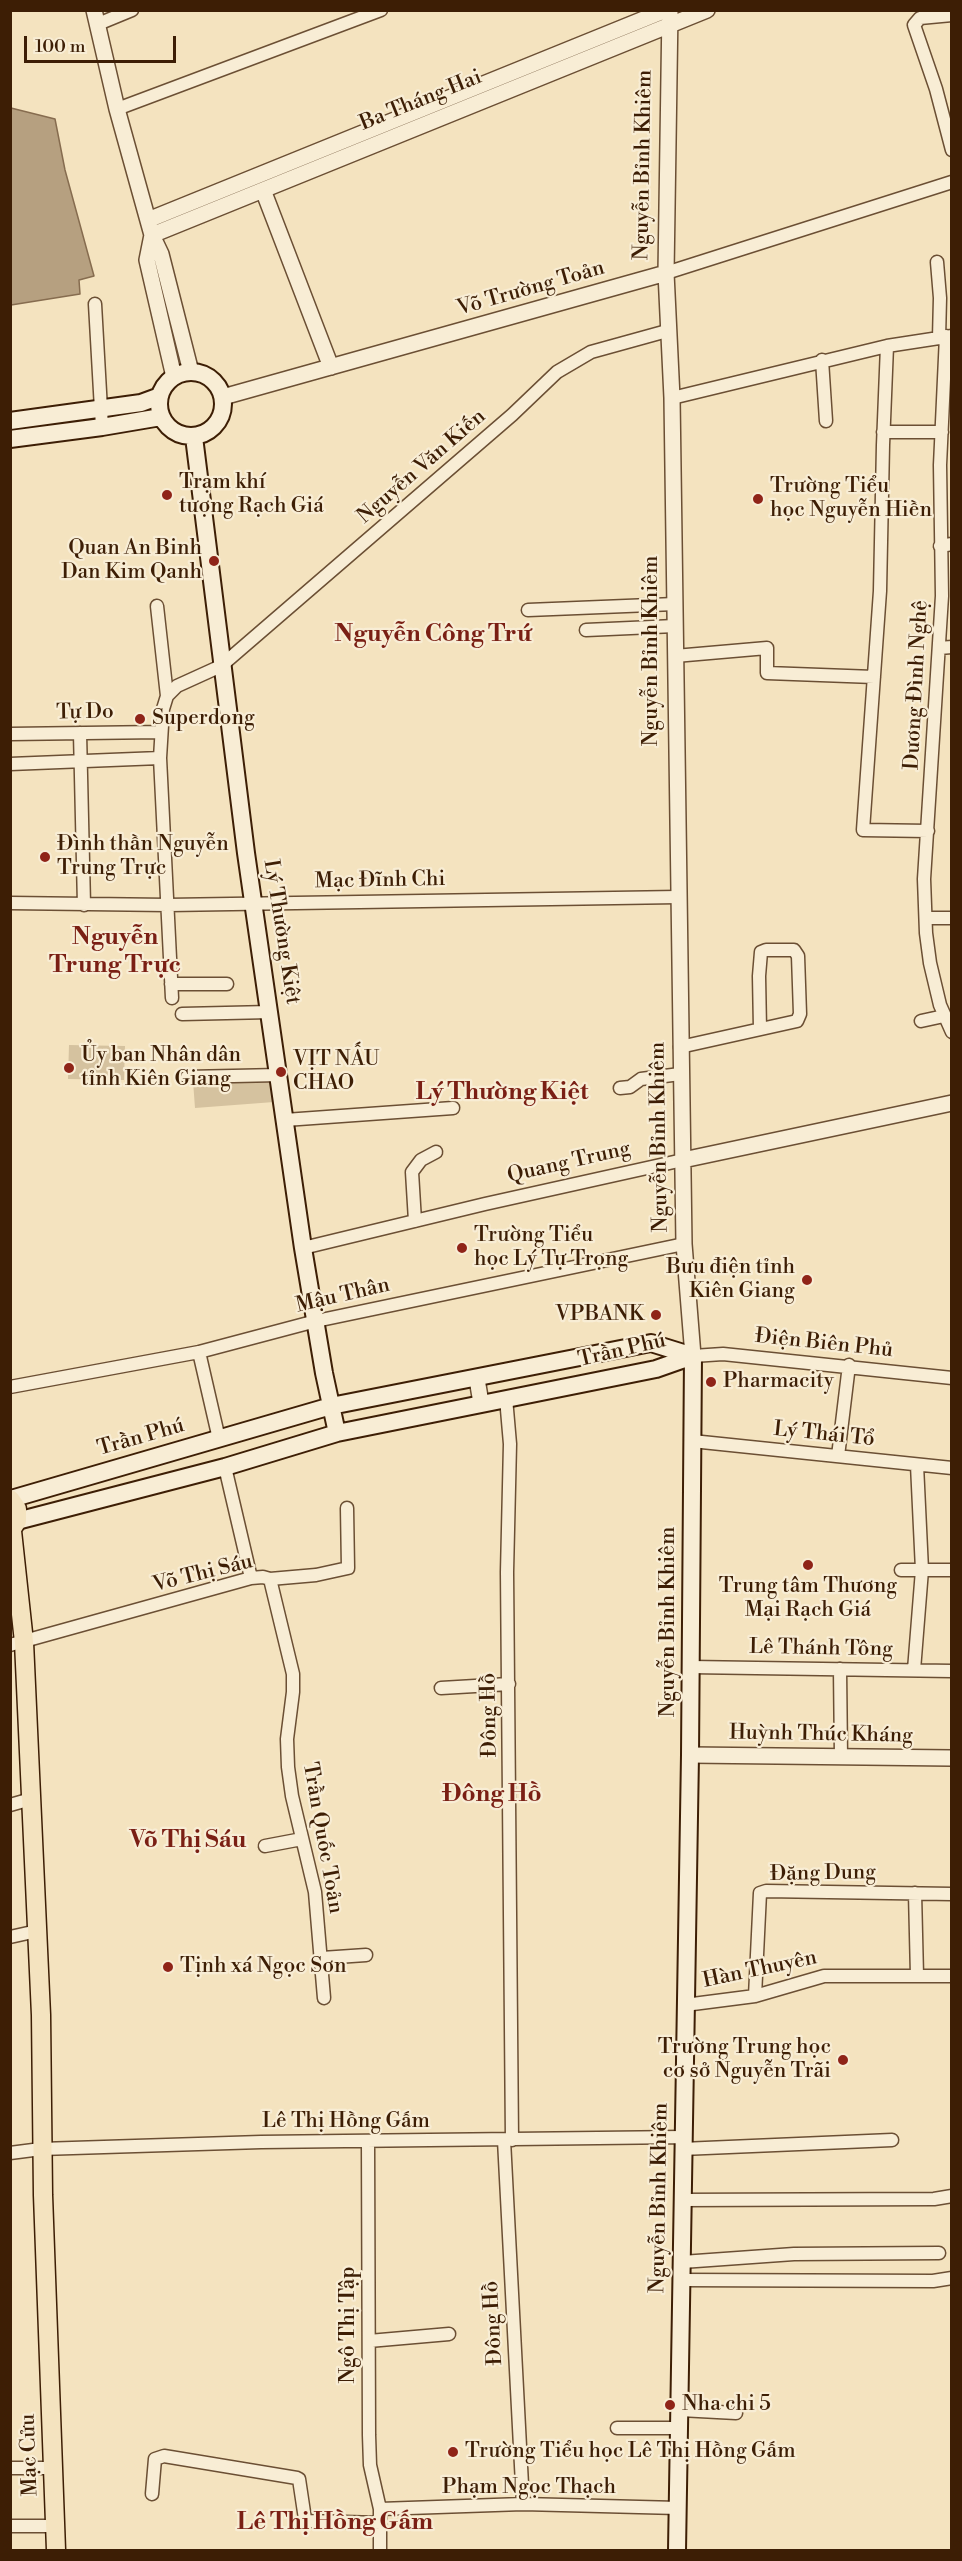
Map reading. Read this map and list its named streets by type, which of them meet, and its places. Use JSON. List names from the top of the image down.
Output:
{
  "streets": {
    "main road": [
      "Nguyễn Bỉnh Khiêm",
      "Lý Thường Kiệt",
      "Trần Phú",
      "Mạc Cửu"
    ],
    "street": [
      "Ba Tháng Hai",
      "Võ Trường Toản",
      "Nguyễn Văn Kiến",
      "Dương Đình Nghệ",
      "Tự Do",
      "Mạc Đĩnh Chi",
      "Quang Trung",
      "Mậu Thân",
      "Điện Biên Phủ",
      "Lý Thái Tổ",
      "Võ Thị Sáu",
      "Lê Thánh Tông",
      "Đông Hồ",
      "Huỳnh Thúc Kháng",
      "Trần Quốc Toản",
      "Đặng Dung",
      "Hàn Thuyên",
      "Lê Thị Hồng Gấm",
      "Ngô Thị Tập",
      "Phạm Ngọc Thạch"
    ]
  },
  "crossings": [
    ["Ba Tháng Hai", "Nguyễn Bỉnh Khiêm"],
    ["Nguyễn Bỉnh Khiêm", "Võ Trường Toản"],
    ["Nguyễn Bỉnh Khiêm", "Nguyễn Văn Kiến"],
    ["Nguyễn Bỉnh Khiêm", "Mạc Đĩnh Chi"],
    ["Nguyễn Bỉnh Khiêm", "Quang Trung"],
    ["Nguyễn Bỉnh Khiêm", "Mậu Thân"],
    ["Nguyễn Bỉnh Khiêm", "Điện Biên Phủ"],
    ["Nguyễn Bỉnh Khiêm", "Trần Phú"],
    ["Nguyễn Bỉnh Khiêm", "Lý Thái Tổ"],
    ["Nguyễn Bỉnh Khiêm", "Lê Thánh Tông"],
    ["Nguyễn Bỉnh Khiêm", "Huỳnh Thúc Kháng"],
    ["Nguyễn Bỉnh Khiêm", "Hàn Thuyên"],
    ["Nguyễn Bỉnh Khiêm", "Lê Thị Hồng Gấm"],
    ["Nguyễn Bỉnh Khiêm", "Phạm Ngọc Thạch"],
    ["Võ Trường Toản", "Lý Thường Kiệt"],
    ["Nguyễn Văn Kiến", "Lý Thường Kiệt"],
    ["Mạc Đĩnh Chi", "Lý Thường Kiệt"],
    ["Lý Thường Kiệt", "Quang Trung"],
    ["Lý Thường Kiệt", "Mậu Thân"],
    ["Lý Thường Kiệt", "Trần Phú"],
    ["Điện Biên Phủ", "Trần Phú"],
    ["Trần Phú", "Đông Hồ"],
    ["Trần Phú", "Mạc Cửu"],
    ["Võ Thị Sáu", "Trần Quốc Toản"],
    ["Võ Thị Sáu", "Mạc Cửu"],
    ["Đông Hồ", "Lê Thị Hồng Gấm"],
    ["Đông Hồ", "Phạm Ngọc Thạch"],
    ["Đặng Dung", "Hàn Thuyên"],
    ["Lê Thị Hồng Gấm", "Ngô Thị Tập"],
    ["Lê Thị Hồng Gấm", "Mạc Cửu"],
    ["Ngô Thị Tập", "Phạm Ngọc Thạch"]
  ],
  "districts": [
    "Nguyễn Công Trứ",
    "Nguyễn Trung Trực",
    "Lý Thường Kiệt",
    "Đông Hồ",
    "Võ Thị Sáu",
    "Lê Thị Hồng Gấm"
  ],
  "places": [
    "Trạm khí tượng Rạch Giá",
    "Trường Tiểu học Nguyễn Hiền",
    "Quan An Binh Dan Kim Qanh",
    "Superdong",
    "Đình thần Nguyễn Trung Trực",
    "Ủy ban Nhân dân tỉnh Kiên Giang",
    "VỊT NẤU CHAO",
    "Trường Tiểu học Lý Tự Trọng",
    "Bưu điện tỉnh Kiên Giang",
    "VPBANK",
    "Pharmacity",
    "Trung tâm Thương Mại Rạch Giá",
    "Tịnh xá Ngọc Sơn",
    "Trường Trung học cơ sở Nguyễn Trãi",
    "Nha chi 5",
    "Trường Tiểu học Lê Thị Hồng Gấm"
  ],
  "scale_bar": "100 m"
}
